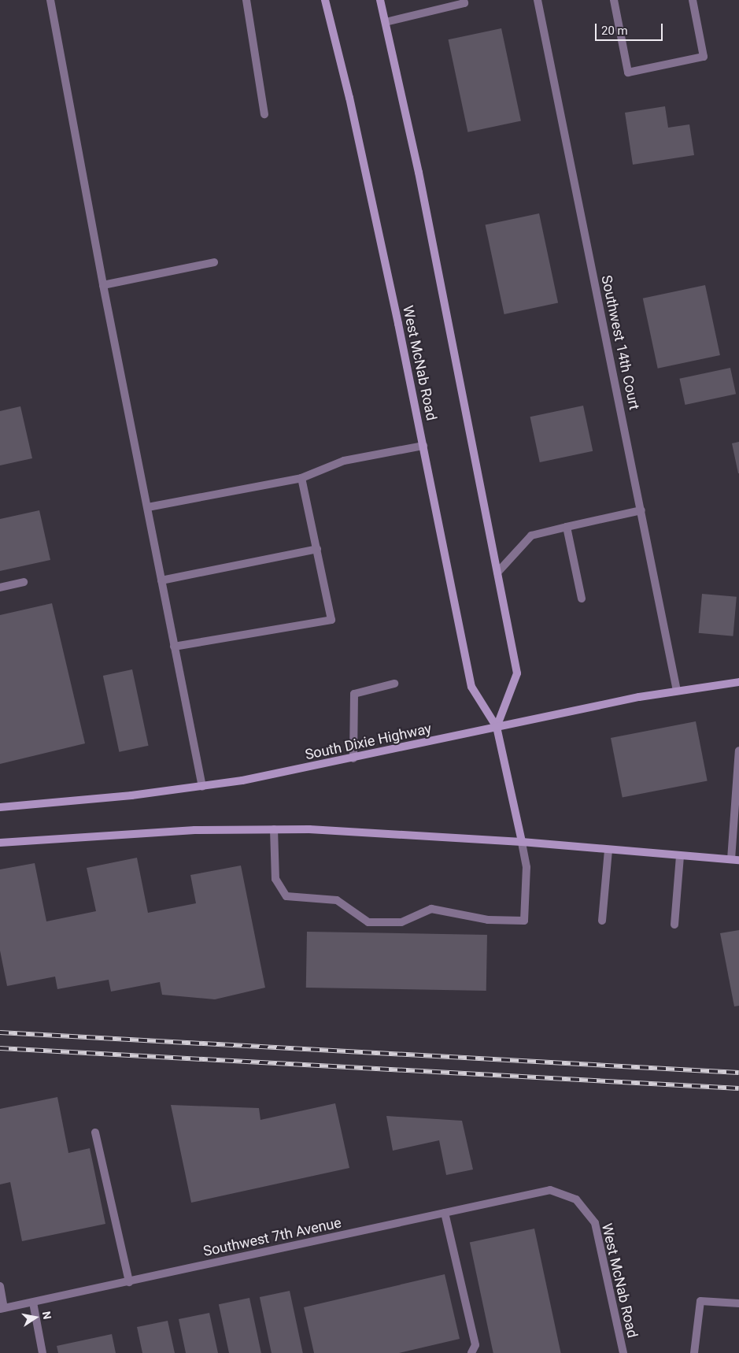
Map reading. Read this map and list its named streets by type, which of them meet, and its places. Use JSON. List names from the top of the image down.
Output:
{
  "streets": {
    "main road": ["West McNab Road", "South Dixie Highway"],
    "street": ["Southwest 14th Court", "Southwest 7th Avenue"]
  },
  "crossings": [
    ["Southwest 14th Court", "South Dixie Highway"],
    ["West McNab Road", "South Dixie Highway"],
    ["West McNab Road", "Southwest 7th Avenue"]
  ],
  "scale_bar": "20 m",
  "north": "right"
}
